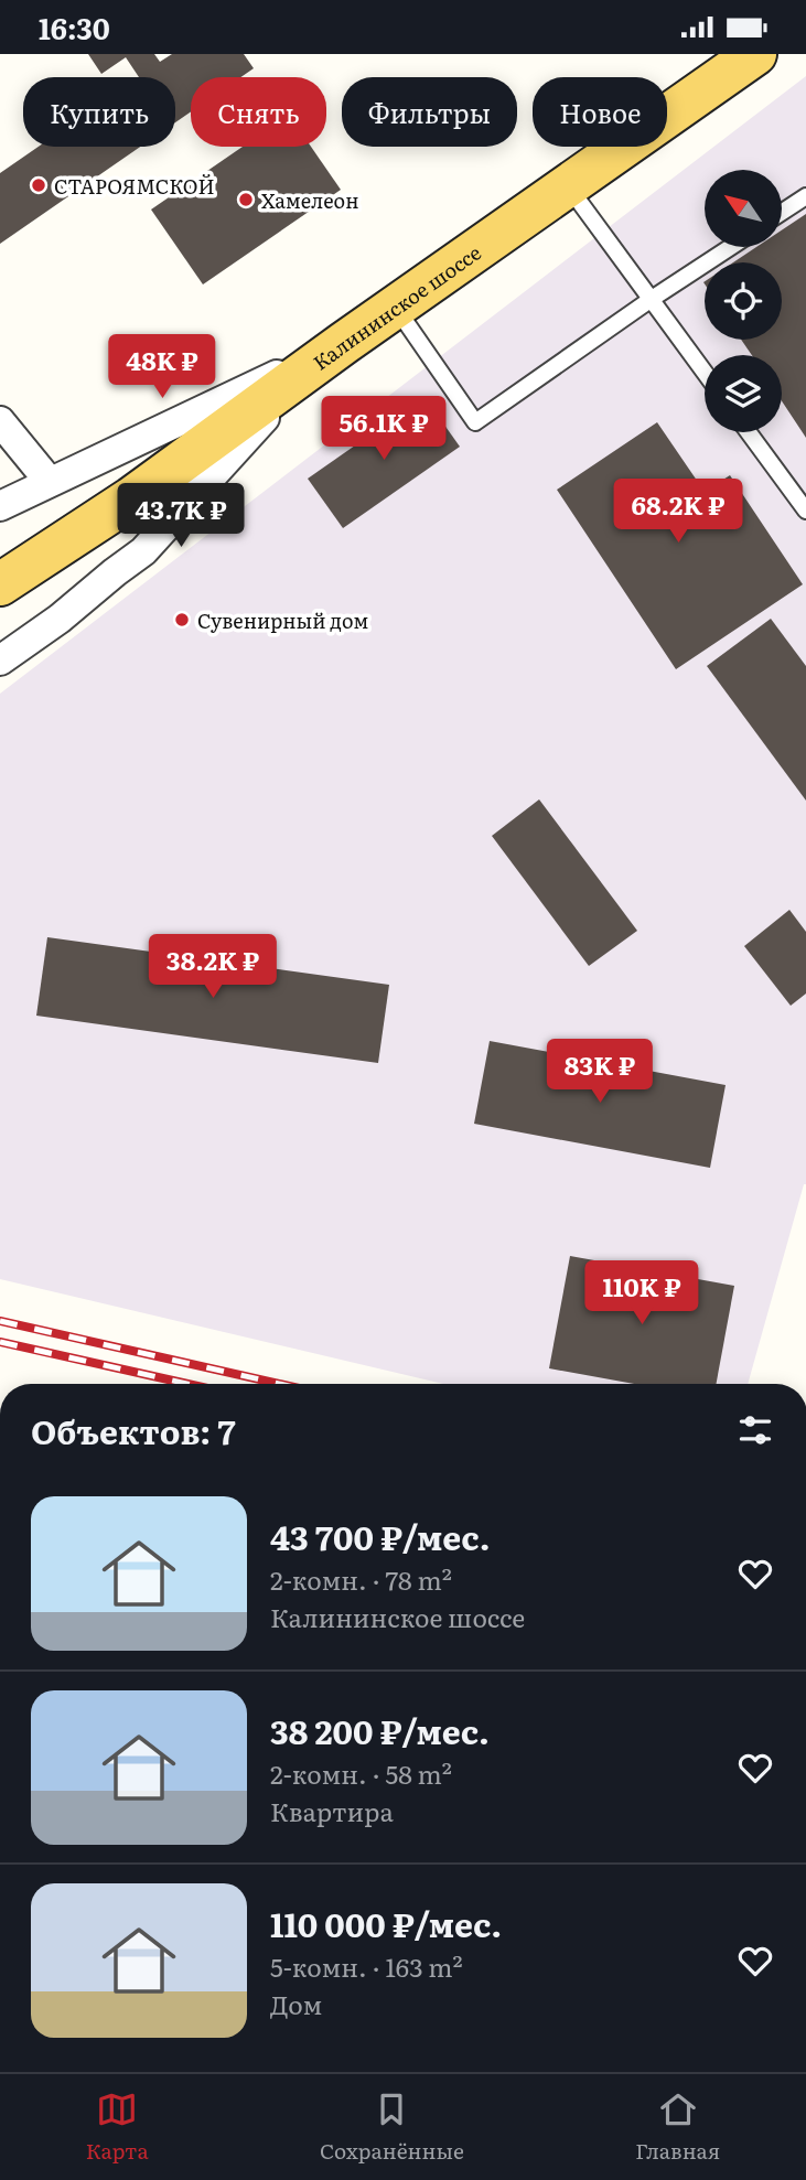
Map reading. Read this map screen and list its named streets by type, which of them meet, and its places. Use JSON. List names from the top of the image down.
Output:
{
  "streets": {
    "main road": ["Калининское шоссе"]
  },
  "places": ["СТАРОЯМСКОЙ", "Хамелеон", "Сувенирный дом"],
  "north": "top left",
  "page": {
    "status": "16:30",
    "chip": [
      "Купить",
      "Снять",
      "Фильтры",
      "Новое"
    ],
    "price": [
      "48K ₽",
      "56.1K ₽",
      "68.2K ₽",
      "43.7K ₽",
      "38.2K ₽",
      "83K ₽",
      "110K ₽"
    ],
    "heading": "Объектов: 7",
    "list": [
      {
        "name": "43 700 ₽/мес.",
        "note": "2-комн. · 78 m² · Калининское шоссе"
      },
      {
        "name": "38 200 ₽/мес.",
        "note": "2-комн. · 58 m² · Квартира"
      },
      {
        "name": "110 000 ₽/мес.",
        "note": "5-комн. · 163 m² · Дом"
      }
    ],
    "tabs": ["Карта", "Сохранённые", "Главная"]
  }
}
